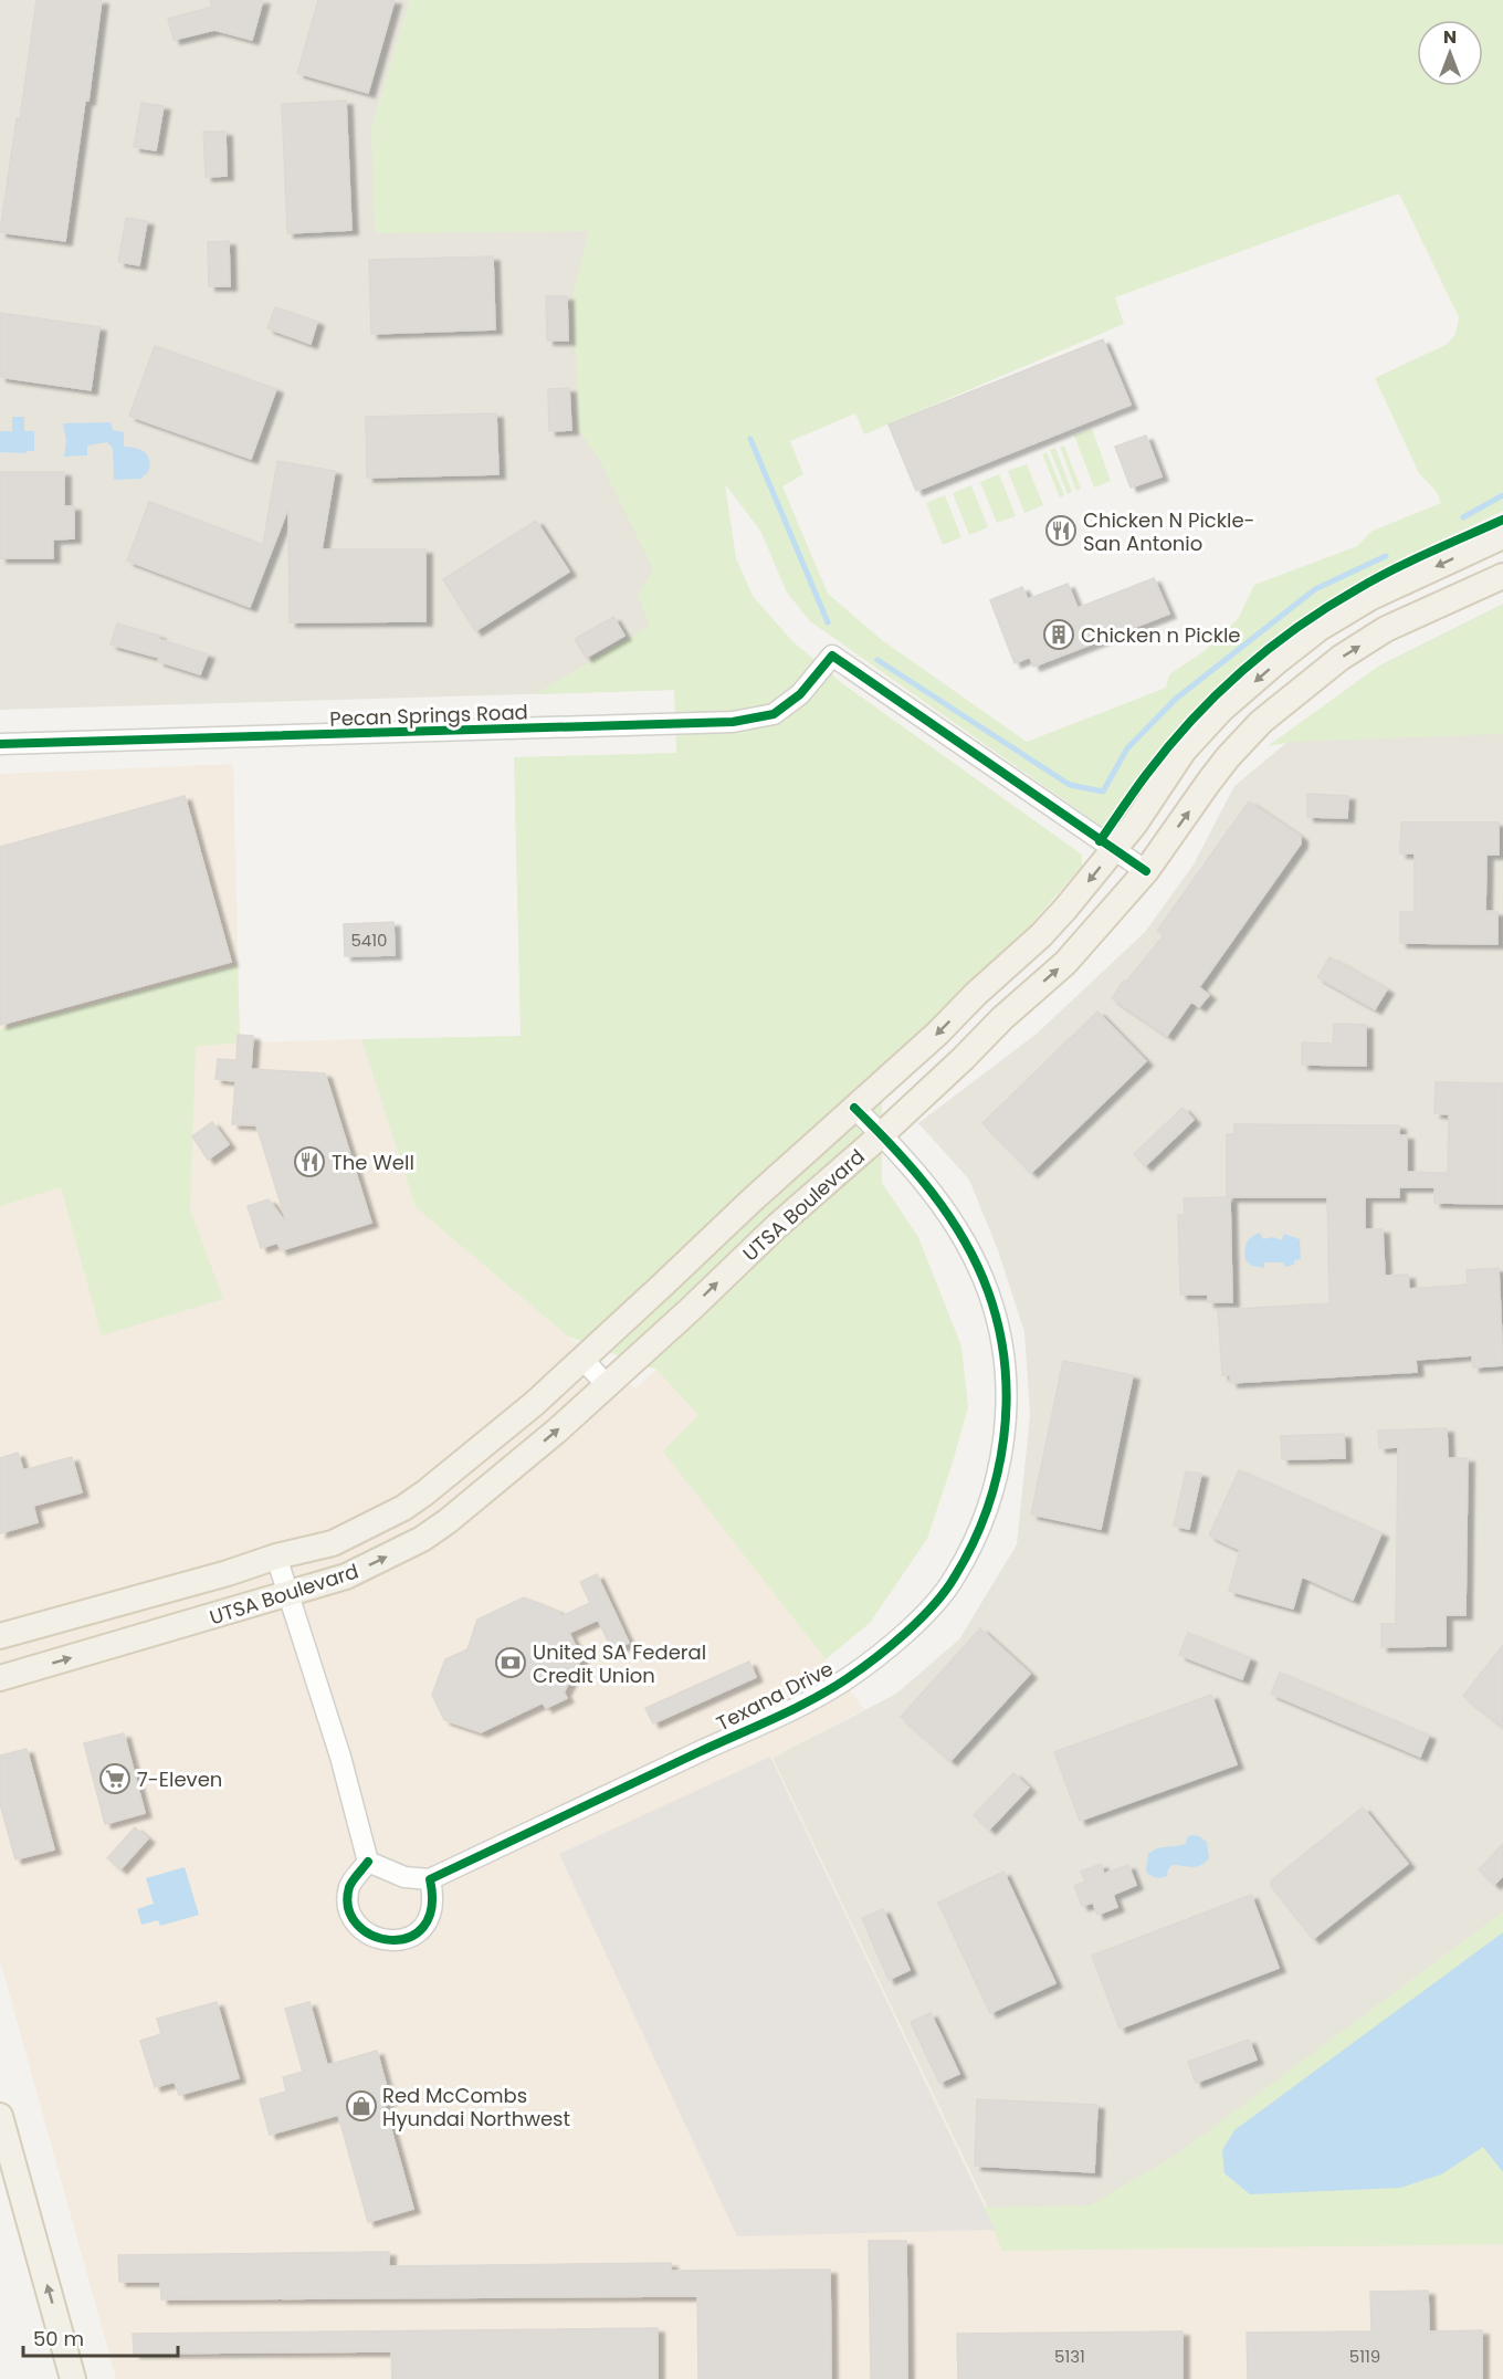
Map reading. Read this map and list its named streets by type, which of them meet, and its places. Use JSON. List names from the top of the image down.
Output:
{
  "streets": {
    "main road": ["UTSA Boulevard"],
    "street": ["Pecan Springs Road", "Texana Drive"]
  },
  "crossings": [
    ["Pecan Springs Road", "UTSA Boulevard"],
    ["UTSA Boulevard", "Texana Drive"]
  ],
  "places": {
    "restaurant": ["Chicken N Pickle- San Antonio", "The Well"],
    "building": ["Chicken n Pickle"],
    "bank": ["United SA Federal Credit Union"],
    "supermarket": ["7-Eleven"],
    "shop": ["Red McCombs Hyundai Northwest"]
  },
  "house_numbers": ["5410", "5131", "5119"],
  "scale_bar": "50 m",
  "north": "top"
}
